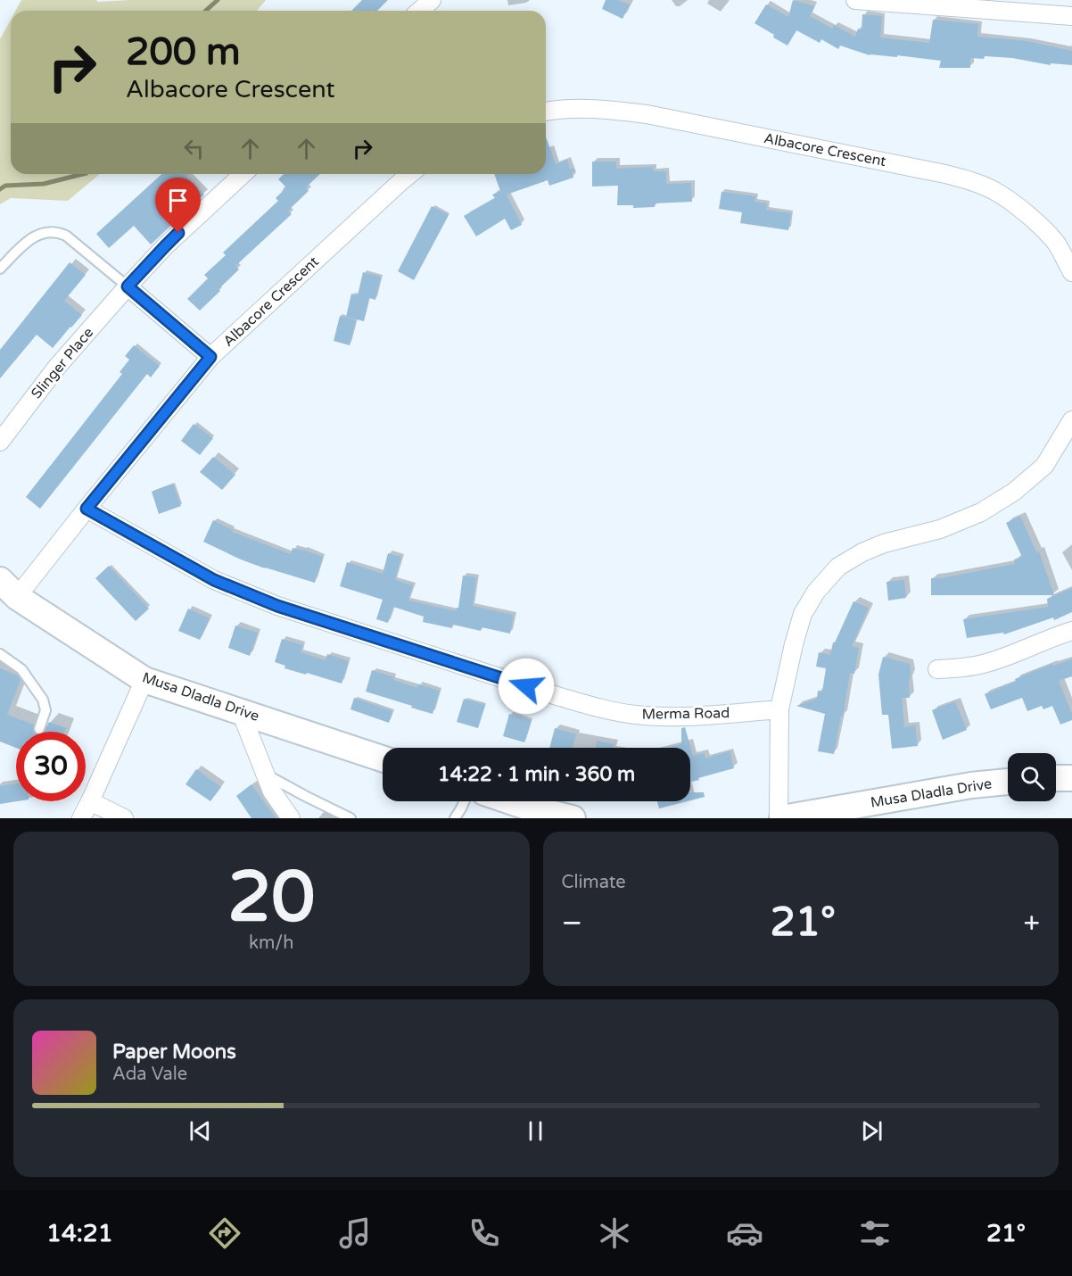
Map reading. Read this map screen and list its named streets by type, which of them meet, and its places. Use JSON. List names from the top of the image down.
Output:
{
  "streets": {
    "street": [
      "Albacore Crescent",
      "Slinger Place",
      "Musa Dladla Drive",
      "Merma Road"
    ]
  },
  "crossings": [
    ["Albacore Crescent", "Musa Dladla Drive"],
    ["Albacore Crescent", "Merma Road"]
  ],
  "page": {
    "turn": ["200 m", "Albacore Crescent"],
    "limit": "30",
    "trip": "14:22 · 1 min · 360 m",
    "tile": [
      ["20", "km/h"],
      "Climate"
    ],
    "heat": ["−", "21°", "+"],
    "song": ["Paper Moons", "Ada Vale"],
    "tabs": ["14:21", "21°"]
  }
}
